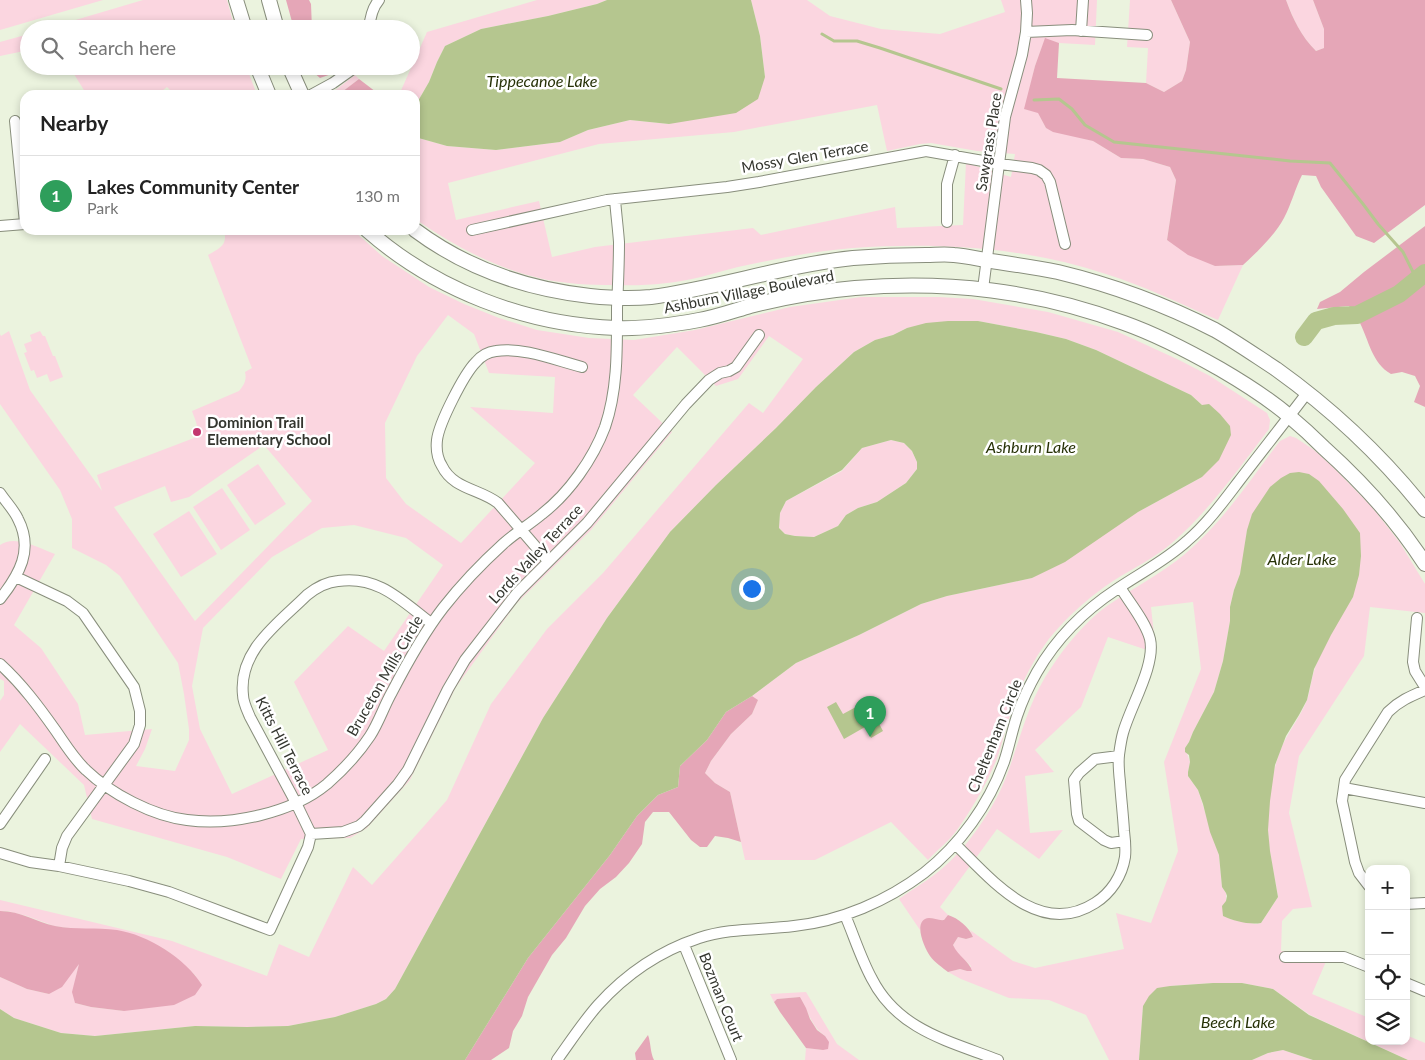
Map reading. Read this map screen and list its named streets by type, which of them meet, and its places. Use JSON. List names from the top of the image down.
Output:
{
  "streets": {
    "main road": ["Ashburn Village Boulevard"],
    "street": [
      "Sawgrass Place",
      "Mossy Glen Terrace",
      "Lords Valley Terrace",
      "Bruceton Mills Circle",
      "Cheltenham Circle",
      "Kitts Hill Terrace",
      "Bozman Court"
    ]
  },
  "crossings": [
    ["Sawgrass Place", "Mossy Glen Terrace"],
    ["Sawgrass Place", "Ashburn Village Boulevard"],
    ["Ashburn Village Boulevard", "Bruceton Mills Circle"],
    ["Ashburn Village Boulevard", "Cheltenham Circle"],
    ["Lords Valley Terrace", "Kitts Hill Terrace"],
    ["Bruceton Mills Circle", "Kitts Hill Terrace"],
    ["Cheltenham Circle", "Bozman Court"]
  ],
  "water": [
    "Tippecanoe Lake",
    "Ashburn Lake",
    "Alder Lake",
    "Beech Lake"
  ],
  "places": ["Dominion Trail Elementary School"],
  "page": {
    "search": "Search here",
    "heading": "Nearby",
    "list": [
      {
        "mark": "1",
        "name": "Lakes Community Center",
        "note": "Park",
        "value": "130 m"
      }
    ],
    "pins": "1",
    "map_buttons": ["+", "−"]
  }
}
